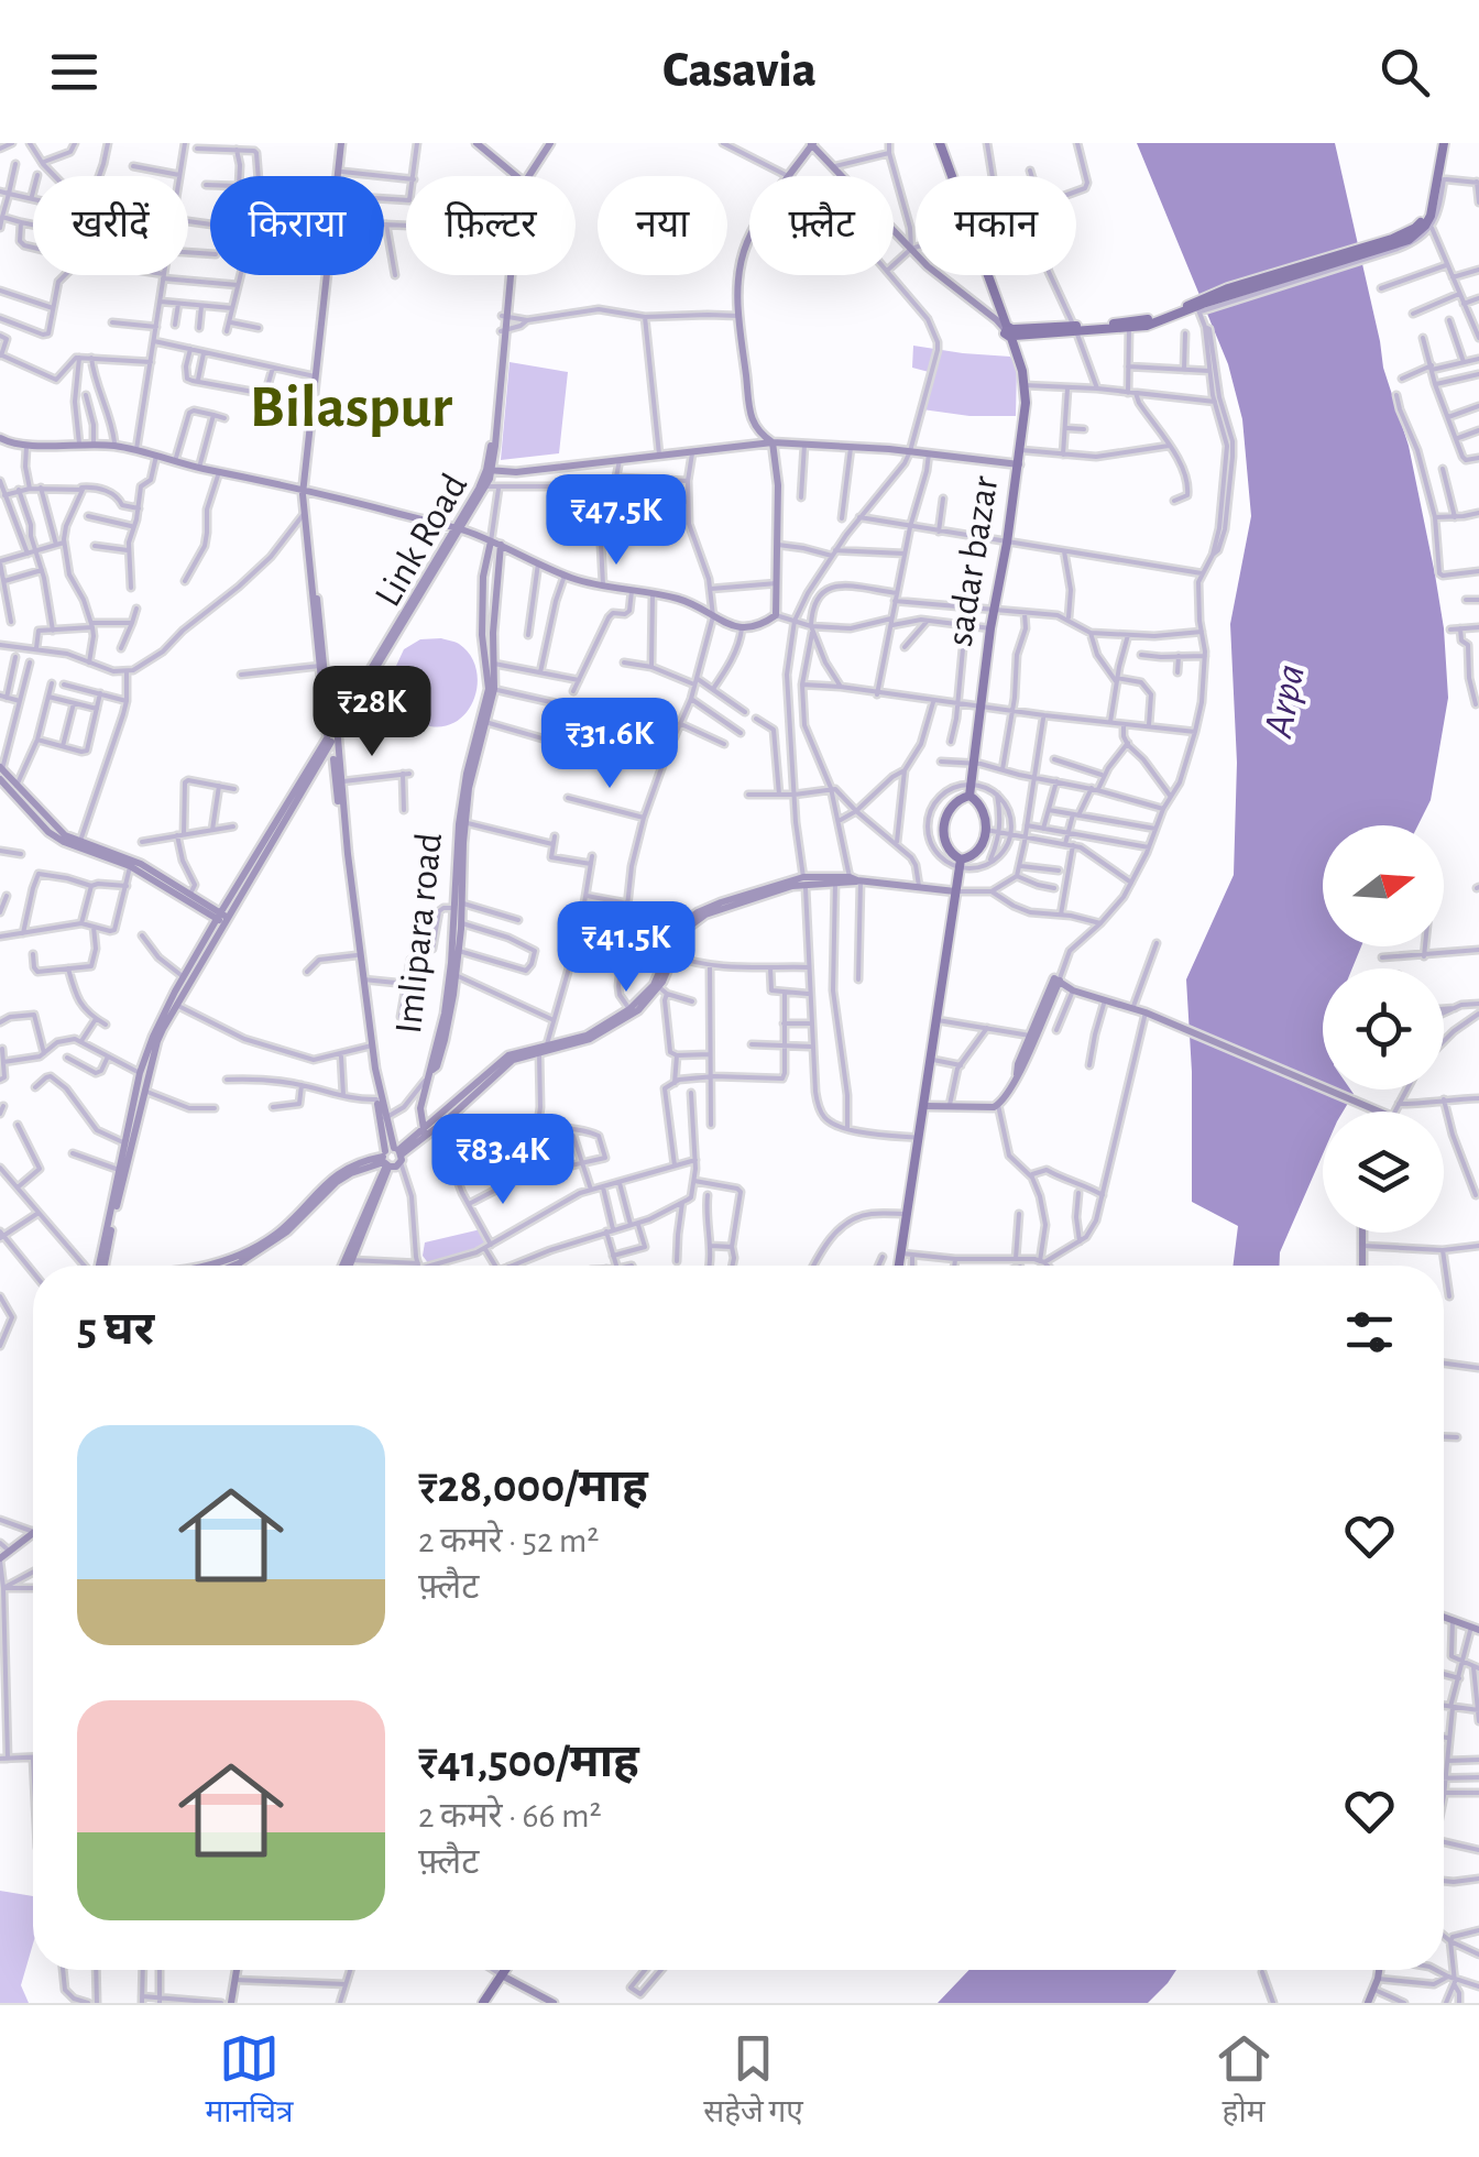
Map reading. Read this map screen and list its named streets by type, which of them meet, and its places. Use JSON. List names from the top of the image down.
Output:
{
  "streets": {
    "main road": ["sadar bazar"],
    "street": ["Link Road", "Imlipara road"]
  },
  "districts": ["Bilaspur"],
  "water": ["Arpa"],
  "north": "right",
  "page": {
    "header": "Casavia",
    "chip": [
      "खरीदें",
      "किराया",
      "फ़िल्टर",
      "नया",
      "फ़्लैट",
      "मकान"
    ],
    "price": [
      "₹47.5K",
      "₹28K",
      "₹31.6K",
      "₹41.5K",
      "₹83.4K"
    ],
    "heading": "5 घर",
    "list": [
      {
        "name": "₹28,000/माह",
        "note": "2 कमरे · 52 m² · फ़्लैट"
      },
      {
        "name": "₹41,500/माह",
        "note": "2 कमरे · 66 m² · फ़्लैट"
      }
    ],
    "tabs": ["मानचित्र", "सहेजे गए", "होम"]
  }
}
